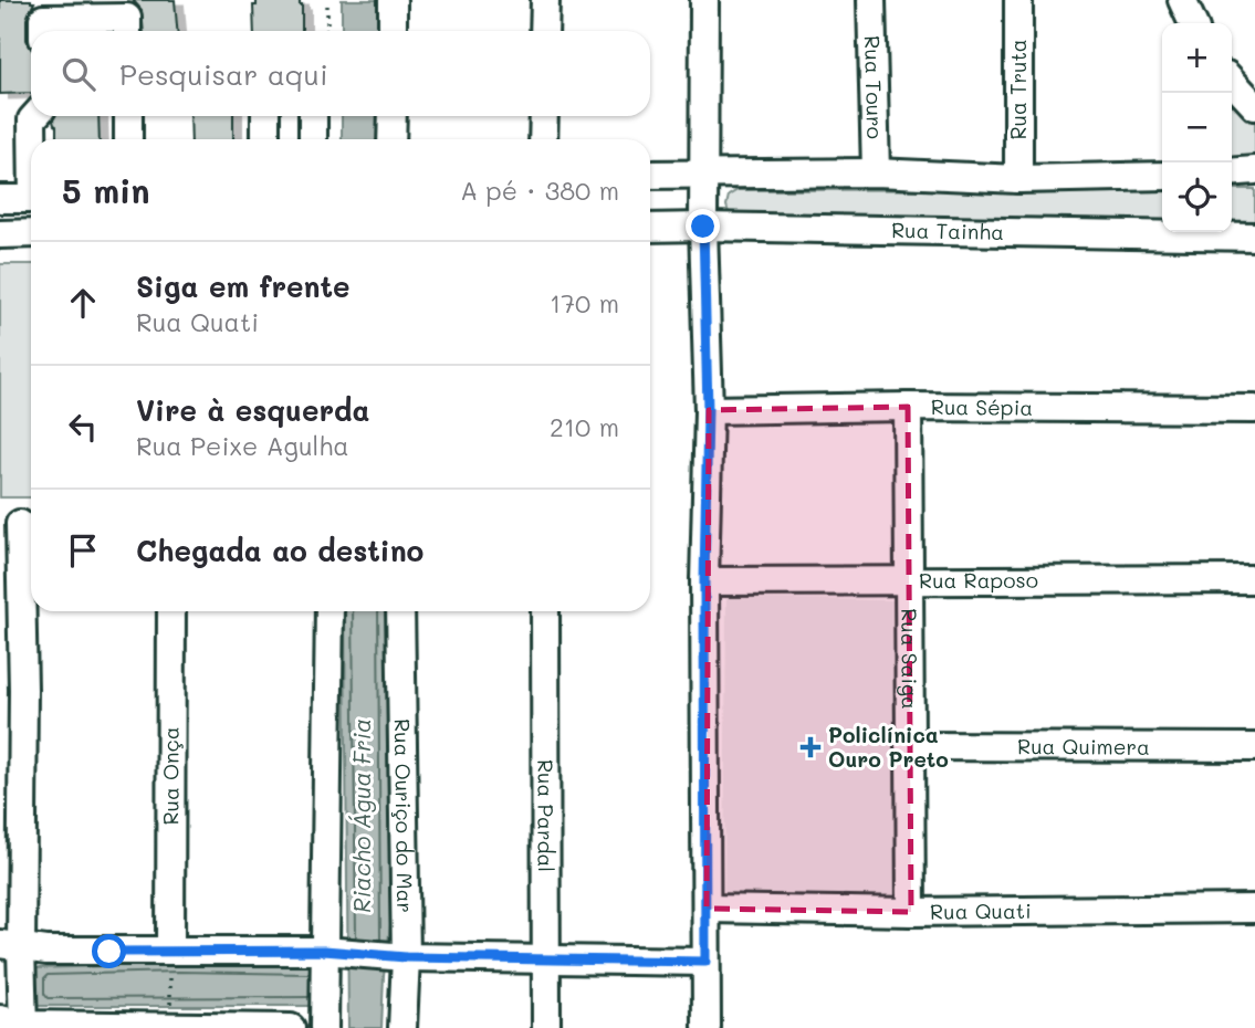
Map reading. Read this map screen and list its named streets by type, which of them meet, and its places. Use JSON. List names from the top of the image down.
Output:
{
  "streets": {
    "street": [
      "Rua Touro",
      "Rua Truta",
      "Rua Tainha",
      "Rua Sépia",
      "Rua Raposo",
      "Rua Saiga",
      "Rua Quimera",
      "Rua Onça",
      "Rua Ouriço do Mar",
      "Rua Pardal",
      "Rua Quati"
    ]
  },
  "crossings": [
    ["Rua Sépia", "Rua Saiga"],
    ["Rua Raposo", "Rua Saiga"],
    ["Rua Saiga", "Rua Quimera"],
    ["Rua Saiga", "Rua Quati"]
  ],
  "water": ["Riacho Água Fria"],
  "places": {
    "health": ["Policlínica Ouro Preto"]
  },
  "page": {
    "map_buttons": ["+", "−"],
    "search": "Pesquisar aqui",
    "heading": ["5 min", "A pé · 380 m"],
    "list": [
      ["Siga em frente", "Rua Quati", "170 m"],
      ["Vire à esquerda", "Rua Peixe Agulha", "210 m"],
      "Chegada ao destino"
    ]
  }
}
